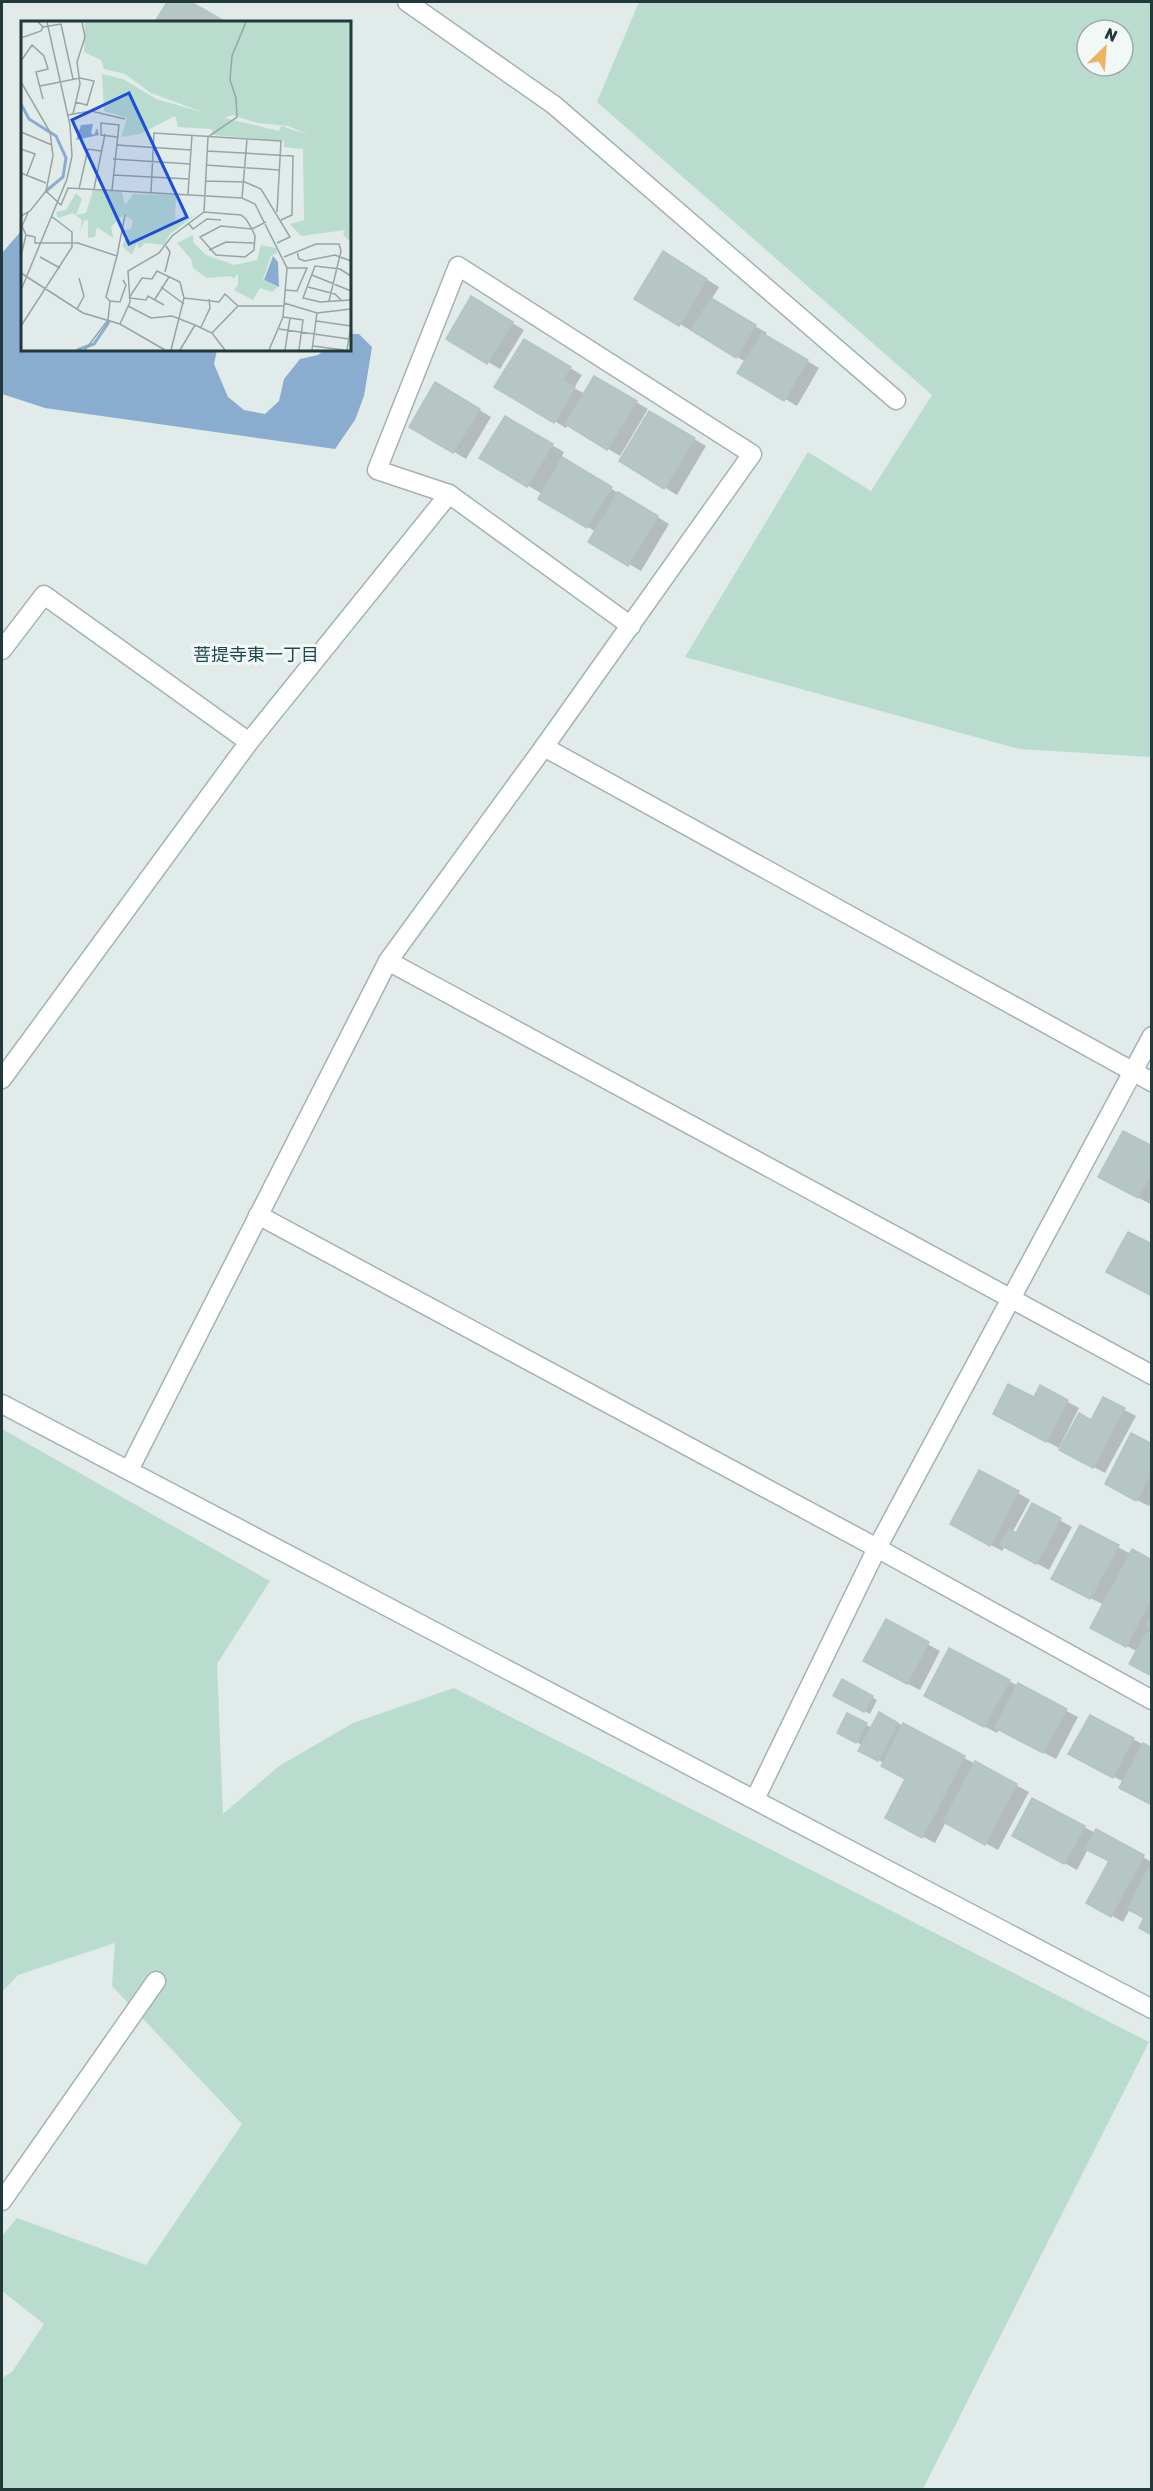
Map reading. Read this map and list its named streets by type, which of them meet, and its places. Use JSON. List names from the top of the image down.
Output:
{
  "districts": ["菩提寺東一丁目"],
  "north": "top right"
}
